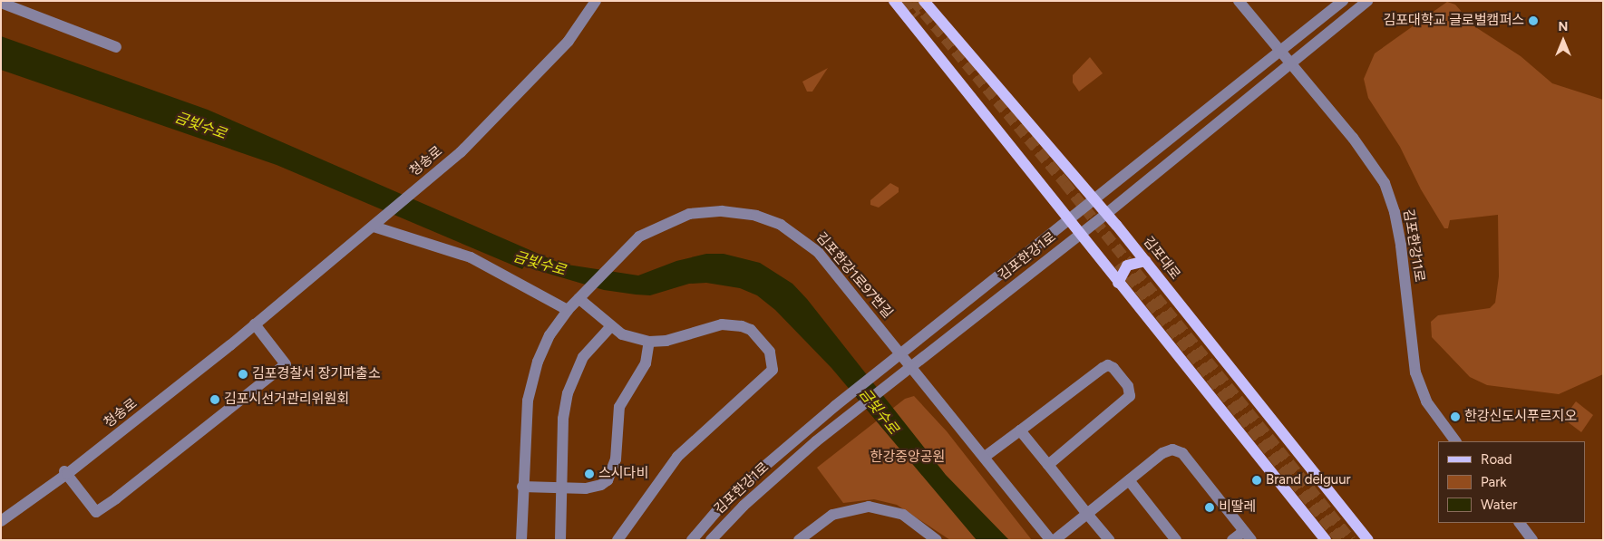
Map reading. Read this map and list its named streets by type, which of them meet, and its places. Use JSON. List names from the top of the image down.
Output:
{
  "streets": {
    "main road": ["김포대로"],
    "street": [
      "청송로",
      "김포한강11로",
      "김포한강1로",
      "김포한강1로97번길"
    ]
  },
  "crossings": [
    ["김포한강11로", "김포한강1로"],
    ["김포한강1로", "김포대로"],
    ["김포한강1로", "김포한강1로97번길"]
  ],
  "water": ["금빛수로"],
  "parks": ["한강중앙공원"],
  "places": [
    "김포대학교 글로벌캠퍼스",
    "김포경찰서 장기파출소",
    "김포시선거관리위원회",
    "한강신도시푸르지오",
    "스시다비",
    "Brand delguur",
    "비딸레"
  ],
  "legend": ["Road", "Park", "Water"],
  "north": "top"
}
